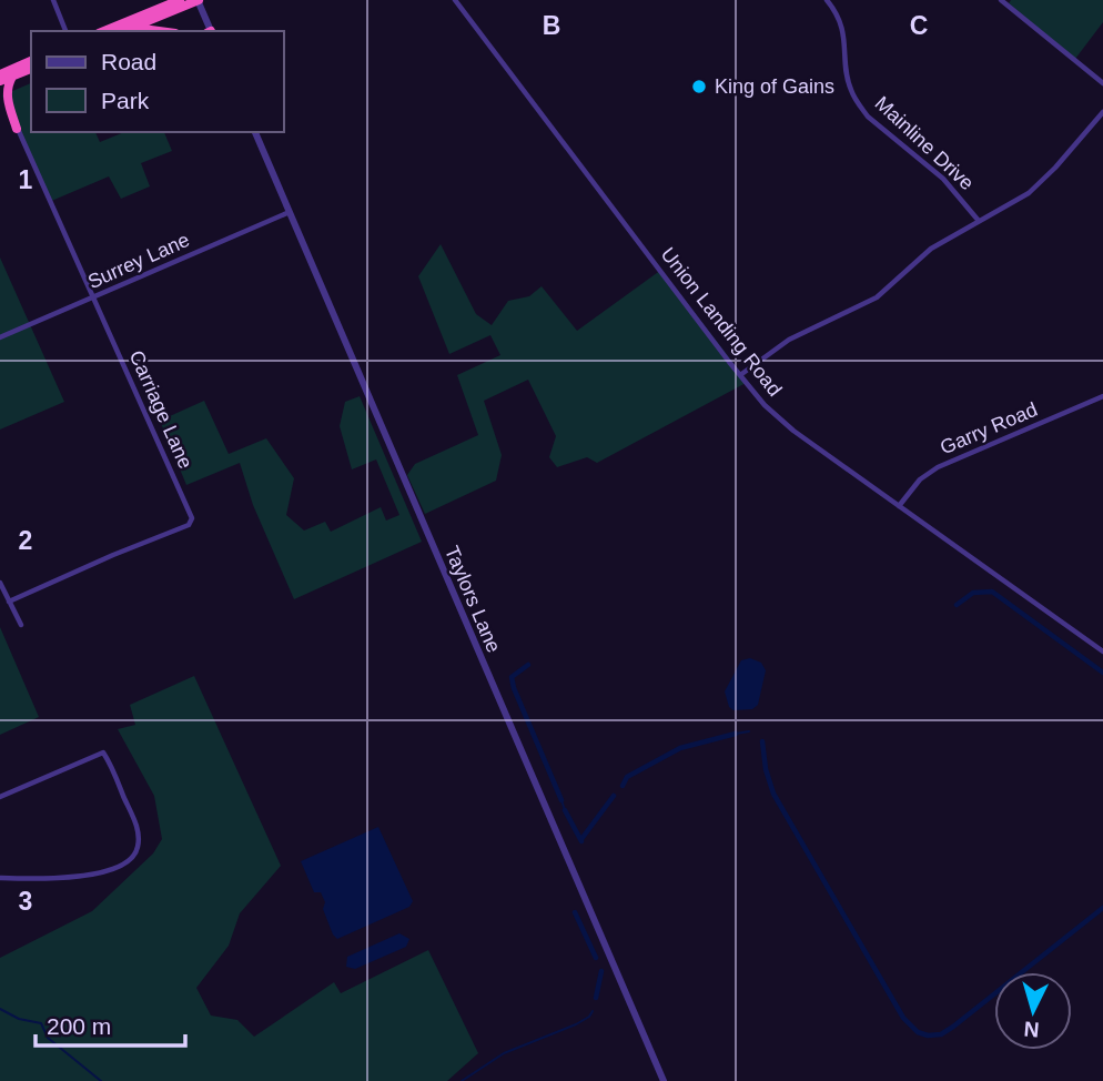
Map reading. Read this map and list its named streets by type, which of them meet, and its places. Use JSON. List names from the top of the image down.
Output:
{
  "streets": {
    "street": [
      "Mainline Drive",
      "Surrey Lane",
      "Union Landing Road",
      "Carriage Lane",
      "Garry Road",
      "Taylors Lane"
    ]
  },
  "crossings": [
    ["Surrey Lane", "Carriage Lane"],
    ["Surrey Lane", "Taylors Lane"],
    ["Union Landing Road", "Garry Road"]
  ],
  "places": ["King of Gains"],
  "legend": ["Road", "Park"],
  "scale_bar": "200 m",
  "north": "bottom",
  "grid": {
    "columns": ["B", "C"],
    "rows": ["1", "2", "3"]
  }
}
